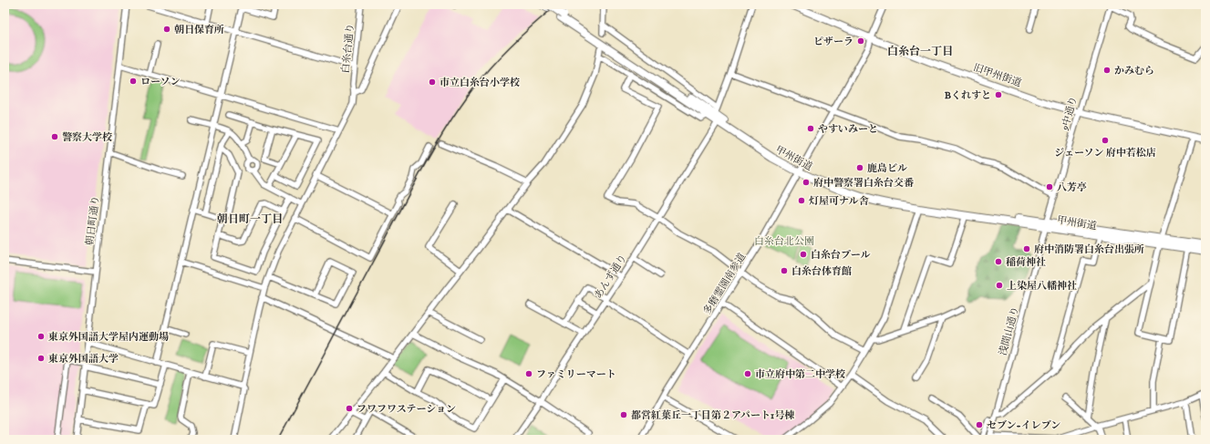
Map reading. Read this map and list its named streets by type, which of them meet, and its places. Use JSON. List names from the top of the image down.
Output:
{
  "streets": {
    "highway": ["甲州街道"],
    "main road": ["旧甲州街道"],
    "street": [
      "白糸台通り",
      "9中通り",
      "朝日町通り",
      "あんず通り",
      "多磨霊園南参道",
      "浅間山通り"
    ]
  },
  "crossings": [
    ["旧甲州街道", "9中通り"],
    ["旧甲州街道", "多磨霊園南参道"],
    ["9中通り", "甲州街道"],
    ["9中通り", "浅間山通り"],
    ["甲州街道", "あんず通り"],
    ["甲州街道", "多磨霊園南参道"],
    ["甲州街道", "浅間山通り"]
  ],
  "districts": ["白糸台一丁目", "朝日町一丁目"],
  "parks": ["白糸台北公園"],
  "places": [
    "朝日保育所",
    "ピザーラ",
    "かみむら",
    "ローソン",
    "市立白糸台小学校",
    "Bくれすと",
    "やすいみーと",
    "警察大学校",
    "ジェーソン 府中若松店",
    "鹿島ビル",
    "府中警察署白糸台交番",
    "八芳亭",
    "灯屋可ナル舎",
    "府中消防署白糸台出張所",
    "白糸台プール",
    "稲荷神社",
    "白糸台体育館",
    "上染屋八幡神社",
    "東京外国語大学屋内運動場",
    "東京外国語大学",
    "ファミリーマート",
    "市立府中第二中学校",
    "フワフワステーション",
    "都営紅葉丘一丁目第２アパート1号棟",
    "セブン-イレブン"
  ]
}
